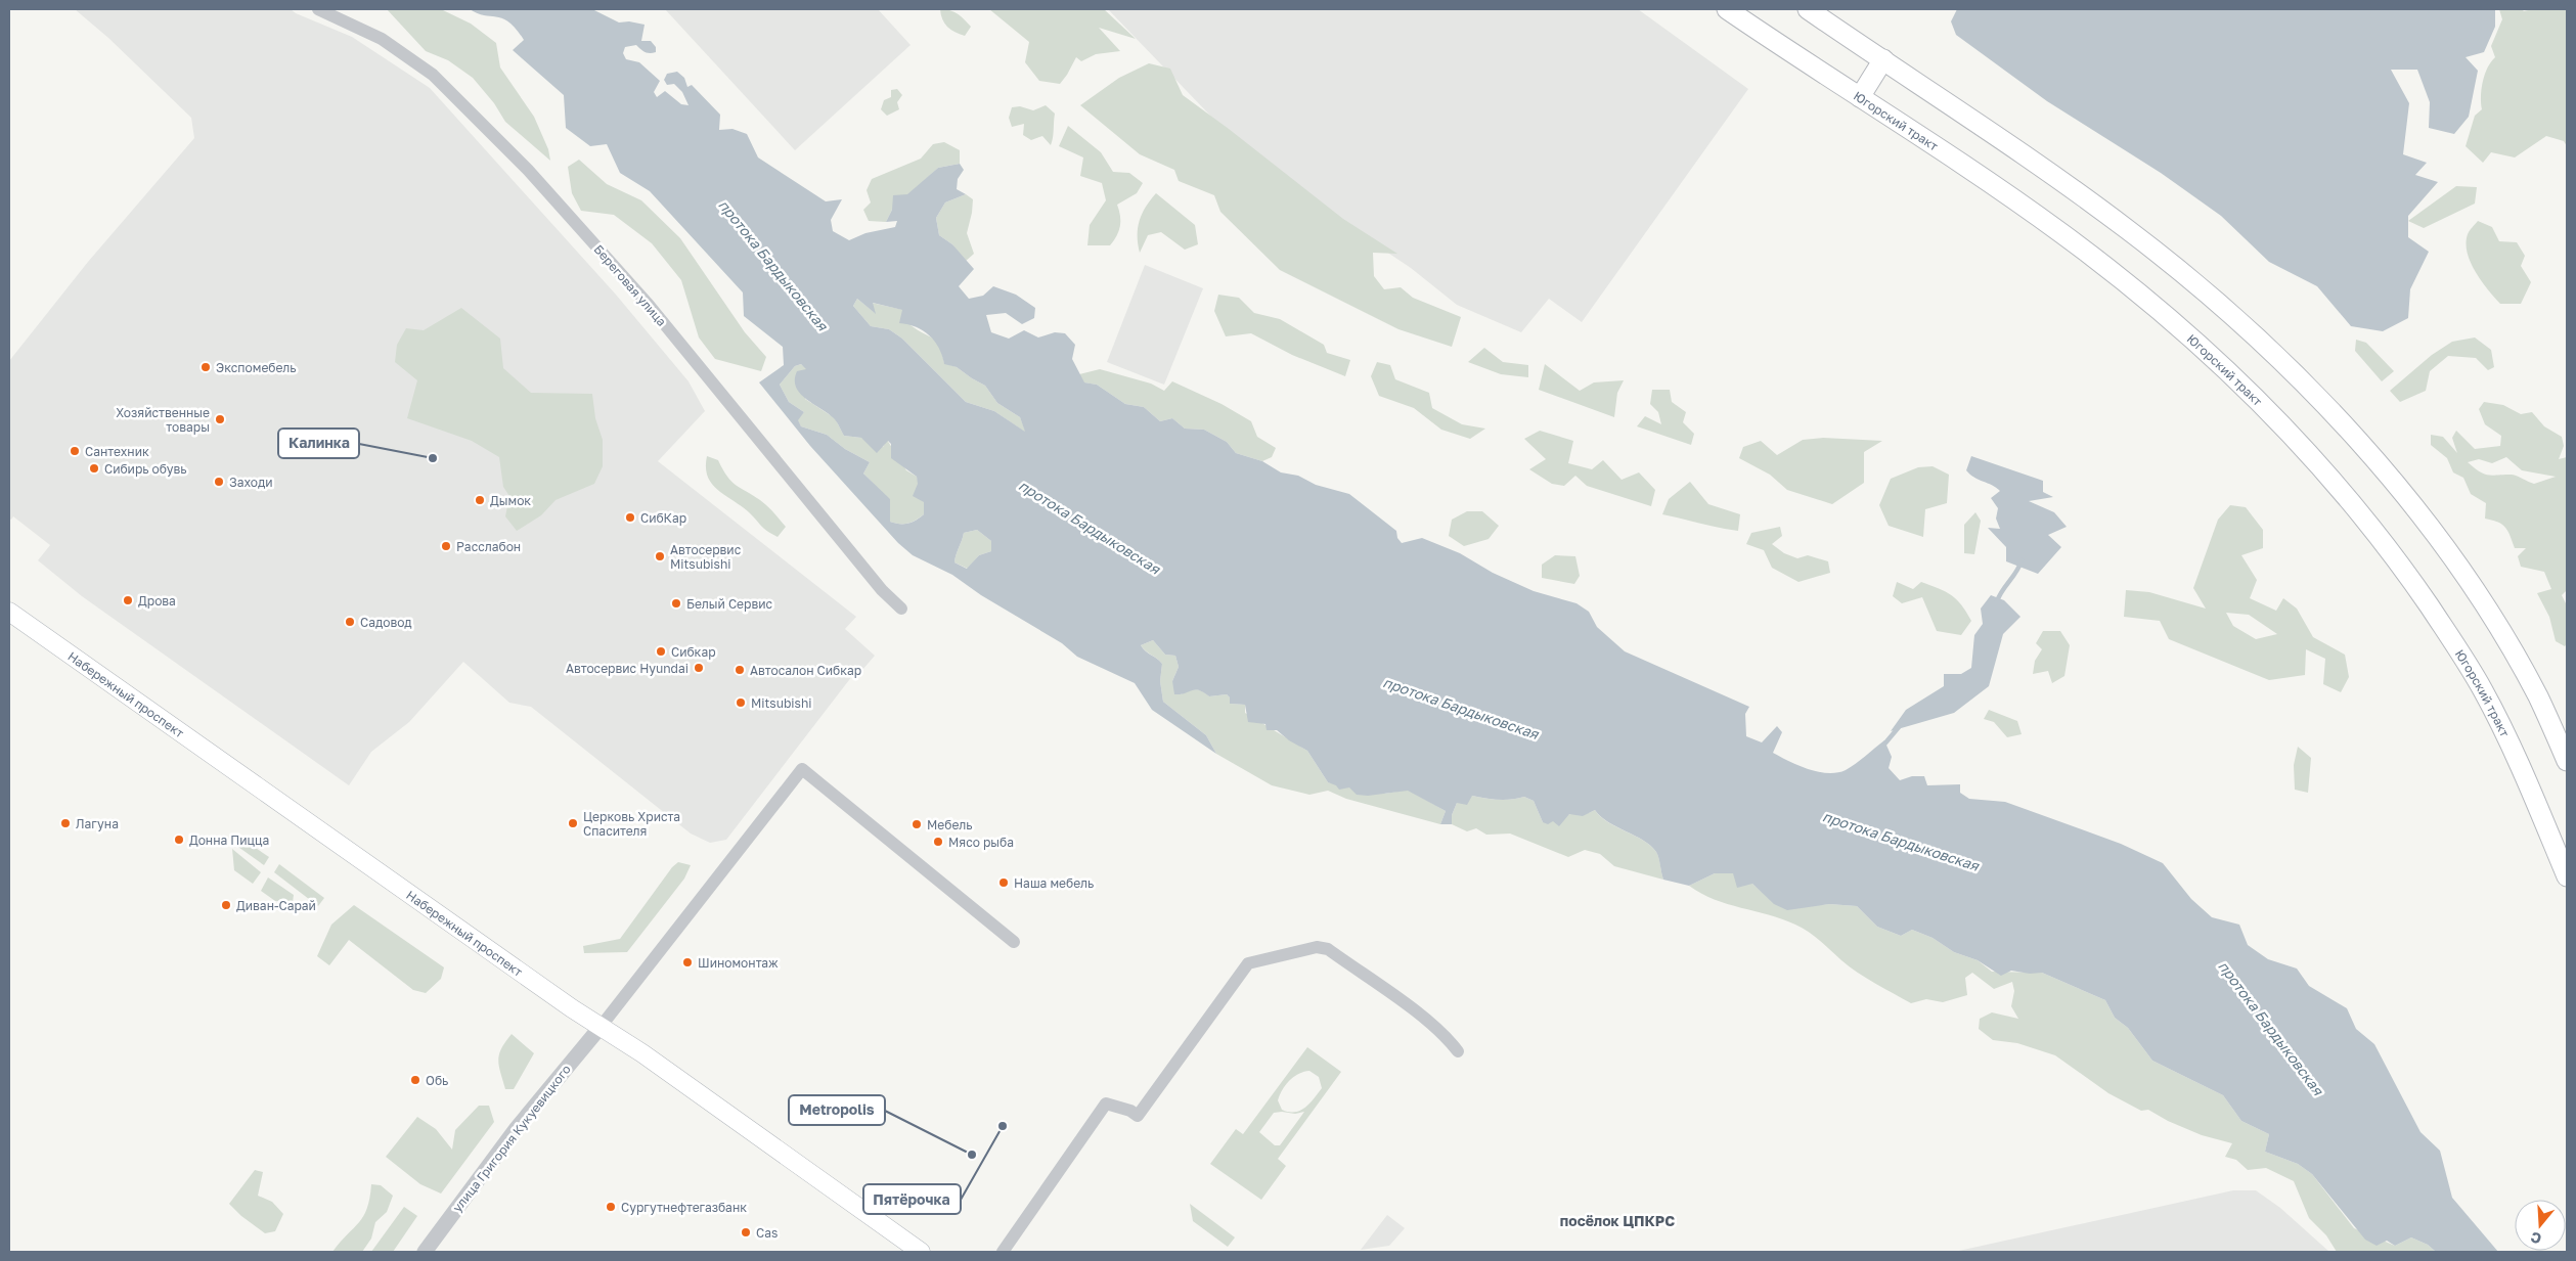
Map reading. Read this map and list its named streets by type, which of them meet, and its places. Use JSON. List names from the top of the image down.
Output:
{
  "streets": {
    "main road": ["Югорский тракт", "Набережный проспект"],
    "street": ["Береговая улица", "улица Григория Кукуевицкого"]
  },
  "crossings": [
    ["Набережный проспект", "улица Григория Кукуевицкого"]
  ],
  "districts": ["посёлок ЦПКРС"],
  "water": ["протока Бардыковская"],
  "places": [
    "Экспомебель",
    "Хозяйственные товары",
    "Сантехник",
    "Калинка",
    "Сибирь обувь",
    "Заходи",
    "Дымок",
    "СибКар",
    "Расслабон",
    "Автосервис Mitsubishi",
    "Дрова",
    "Белый Сервис",
    "Садовод",
    "Сибкар",
    "Автосервис Hyundai",
    "Автосалон Сибкар",
    "Mitsubishi",
    "Лагуна",
    "Церковь Христа Спасителя",
    "Мебель",
    "Донна Пицца",
    "Мясо рыба",
    "Наша мебель",
    "Диван-Сарай",
    "Шиномонтаж",
    "Обь",
    "Пятёрочка",
    "Metropolis",
    "Сургутнефтегазбанк",
    "Cas"
  ],
  "north": "bottom"
}
